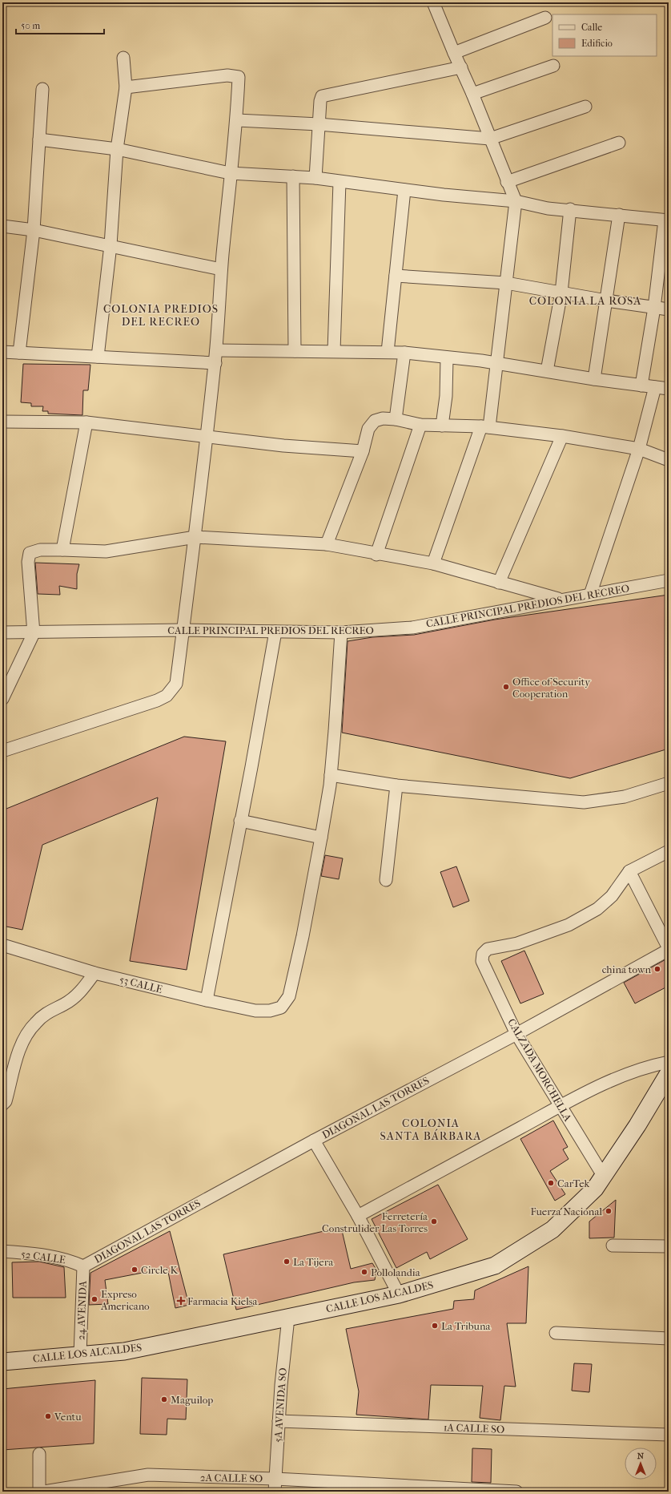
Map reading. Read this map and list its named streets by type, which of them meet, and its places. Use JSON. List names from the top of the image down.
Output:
{
  "streets": {
    "main road": ["CALLE LOS ALCALDES"],
    "street": [
      "CALLE PRINCIPAL PREDIOS DEL RECREO",
      "53 CALLE",
      "CALZADA MORCHELLA",
      "DIAGONAL LAS TORRES",
      "52 CALLE",
      "24 AVENIDA",
      "5A AVENIDA SO",
      "1A CALLE SO",
      "2A CALLE SO"
    ]
  },
  "crossings": [
    ["CALZADA MORCHELLA", "DIAGONAL LAS TORRES"],
    ["CALZADA MORCHELLA", "CALLE LOS ALCALDES"],
    ["DIAGONAL LAS TORRES", "52 CALLE"],
    ["DIAGONAL LAS TORRES", "24 AVENIDA"],
    ["52 CALLE", "24 AVENIDA"],
    ["CALLE LOS ALCALDES", "24 AVENIDA"],
    ["CALLE LOS ALCALDES", "5A AVENIDA SO"],
    ["5A AVENIDA SO", "1A CALLE SO"],
    ["5A AVENIDA SO", "2A CALLE SO"]
  ],
  "districts": ["COLONIA LA ROSA", "COLONIA PREDIOS DEL RECREO", "COLONIA SANTA BÁRBARA"],
  "places": {
    "other": [
      "Office of Security Cooperation",
      "china town",
      "CarTek",
      "Fuerza Nacional",
      "Ferretería Construlider Las Torres",
      "La Tijera",
      "Circle K",
      "Pollolandia",
      "Expreso Americano",
      "La Tribuna",
      "Maguilop",
      "Ventu"
    ],
    "health": ["Farmacia Kielsa"]
  },
  "legend": ["Calle", "Edificio"],
  "scale_bar": "50 m",
  "north": "top"
}
